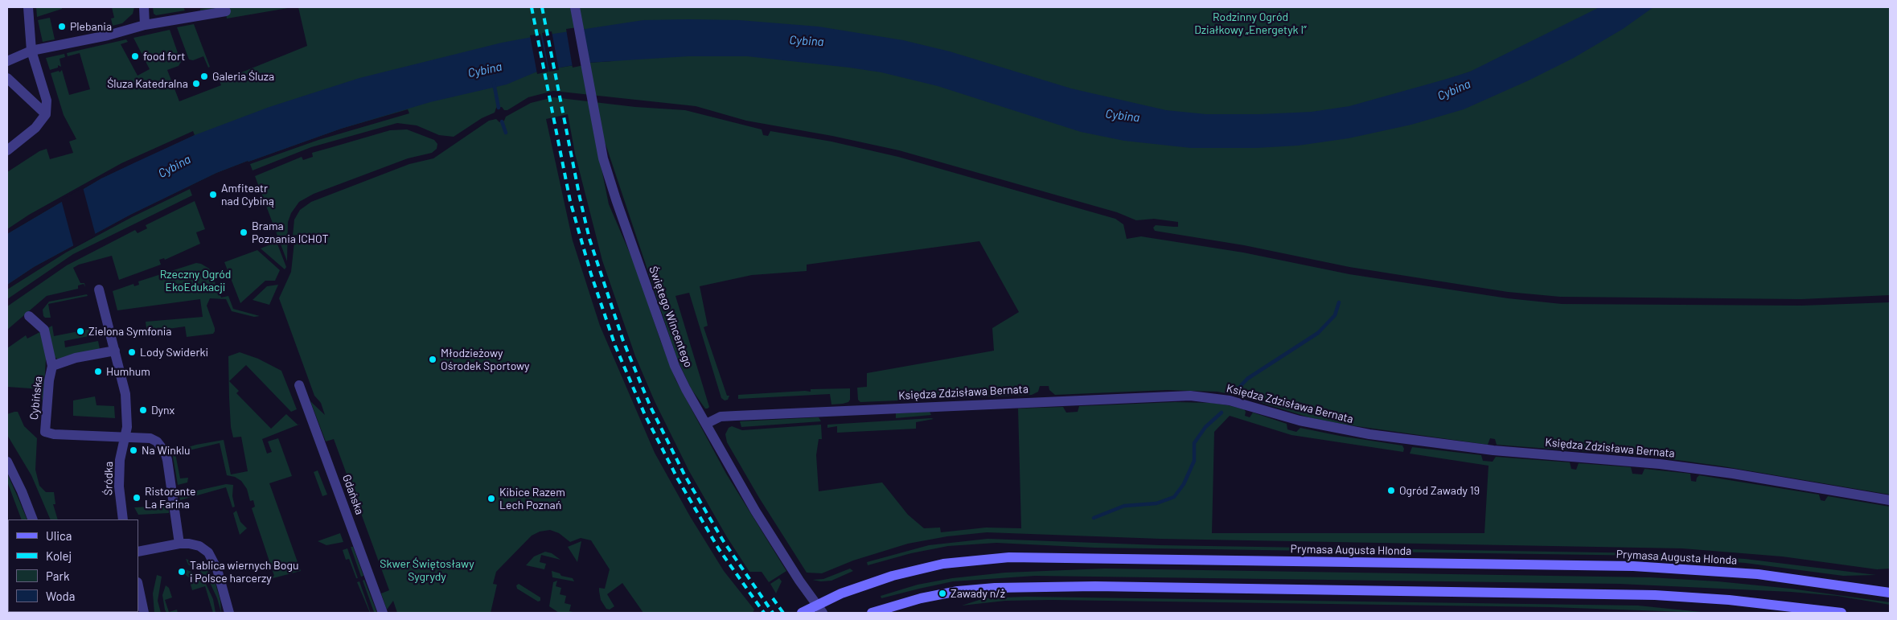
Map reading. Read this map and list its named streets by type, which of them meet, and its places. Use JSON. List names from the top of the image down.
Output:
{
  "streets": {
    "main road": ["Prymasa Augusta Hlonda"],
    "street": [
      "Świętego Wincentego",
      "Księdza Zdzisława Bernata",
      "Cybińska",
      "Śródka",
      "Gdańska"
    ]
  },
  "crossings": [
    ["Świętego Wincentego", "Księdza Zdzisława Bernata"],
    ["Świętego Wincentego", "Prymasa Augusta Hlonda"],
    ["Cybińska", "Śródka"]
  ],
  "water": ["Cybina"],
  "parks": ["Rodzinny Ogród Działkowy „Energetyk I”", "Rzeczny Ogród EkoEdukacji", "Skwer Świętosławy Sygrydy"],
  "places": [
    "Plebania",
    "food fort",
    "Galeria Śluza",
    "Śluza Katedralna",
    "Amfiteatr nad Cybiną",
    "Brama Poznania ICHOT",
    "Zielona Symfonia",
    "Lody Swiderki",
    "Młodzieżowy Ośrodek Sportowy",
    "Humhum",
    "Dynx",
    "Na Winklu",
    "Ogród Zawady 19",
    "Ristorante La Farina",
    "Kibice Razem Lech Poznań",
    "Tablica wiernych Bogu i Polsce harcerzy",
    "Zawady n/ż"
  ],
  "legend": [
    "Ulica",
    "Kolej",
    "Park",
    "Woda"
  ]
}
